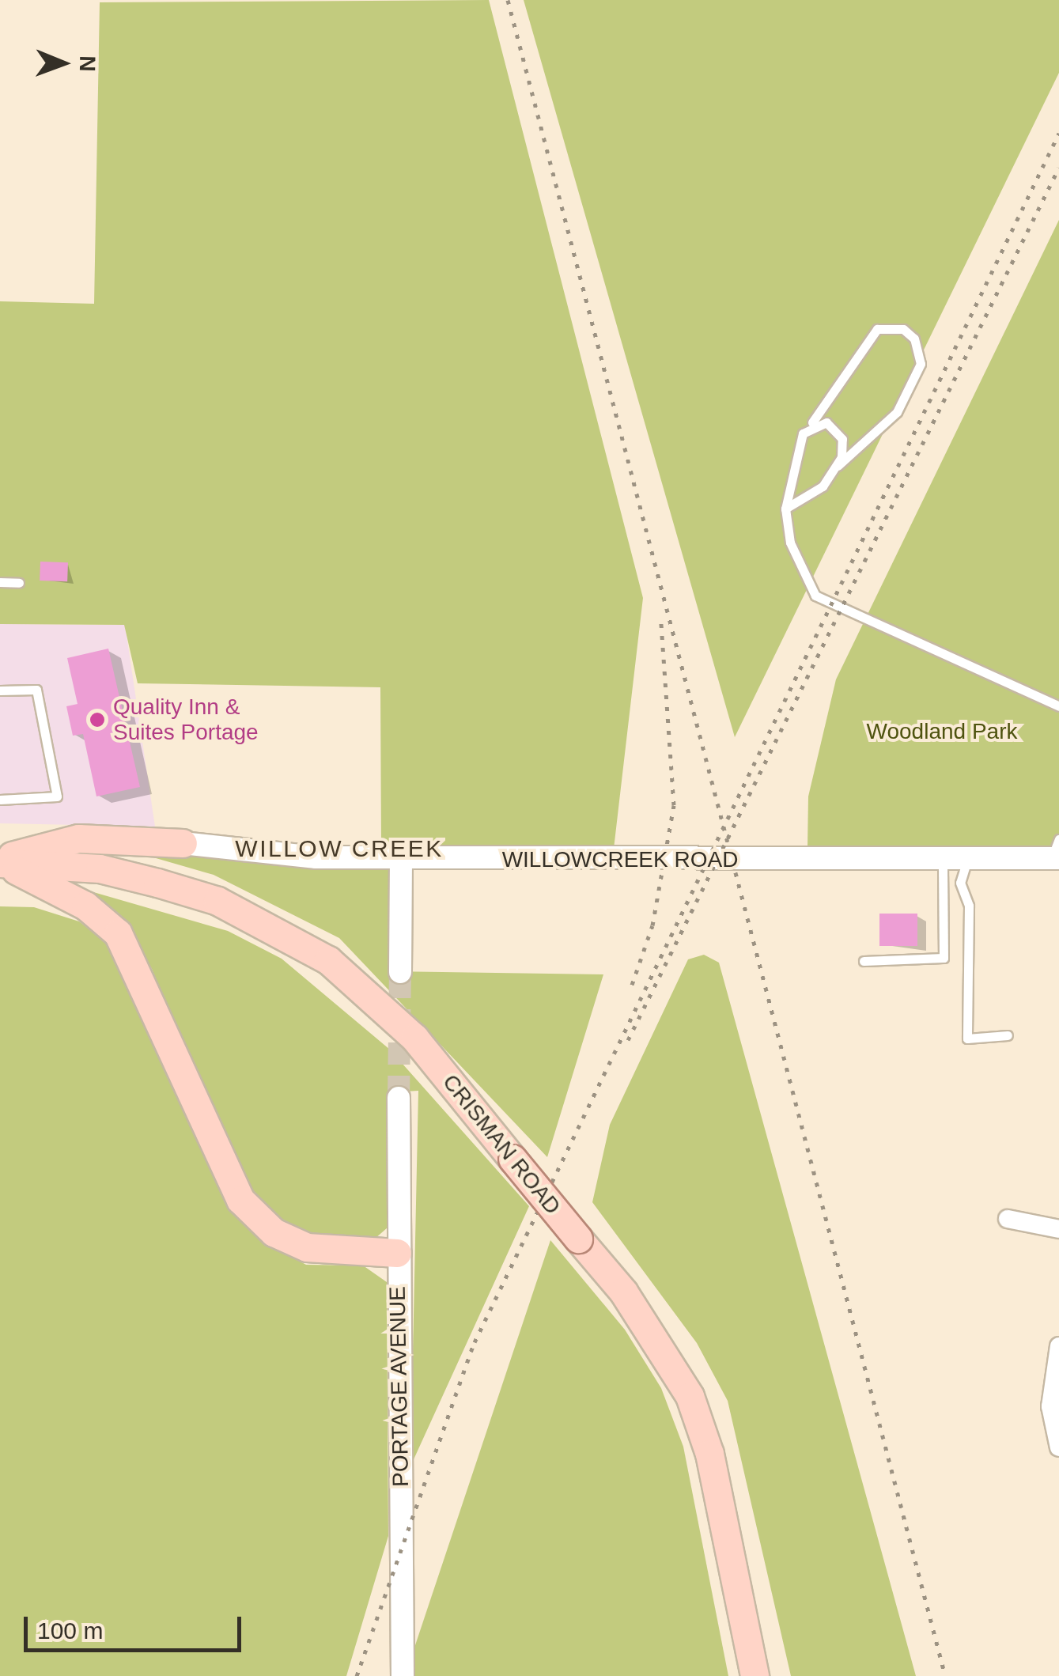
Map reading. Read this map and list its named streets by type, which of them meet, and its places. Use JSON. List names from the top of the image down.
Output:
{
  "streets": {
    "main road": ["CRISMAN ROAD"],
    "street": ["WILLOWCREEK ROAD", "PORTAGE AVENUE"]
  },
  "districts": ["WILLOW CREEK"],
  "parks": ["Woodland Park"],
  "places": ["Quality Inn & Suites Portage"],
  "scale_bar": "100 m",
  "north": "right"
}
